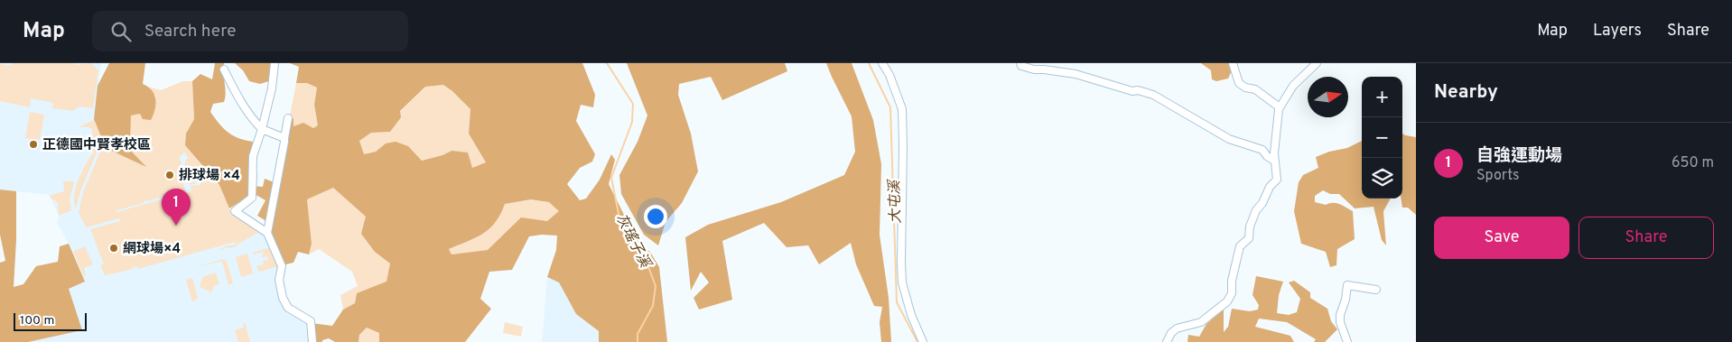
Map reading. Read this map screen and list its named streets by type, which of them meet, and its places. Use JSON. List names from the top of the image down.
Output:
{
  "water": ["大屯溪", "灰瑤子溪"],
  "places": ["正德國中賢孝校區", "排球場 ×4", "網球場×4"],
  "scale_bar": "100 m",
  "north": "right",
  "page": {
    "header": "Map",
    "search": "Search here",
    "nav": ["Map", "Layers", "Share"],
    "heading": "Nearby",
    "map_buttons": ["+", "−"],
    "list": [
      {
        "mark": "1",
        "name": "自強運動場",
        "note": "Sports",
        "value": "650 m"
      }
    ],
    "pins": "1",
    "buttons": ["Save", "Share"],
    "scale": "100 m"
  }
}
